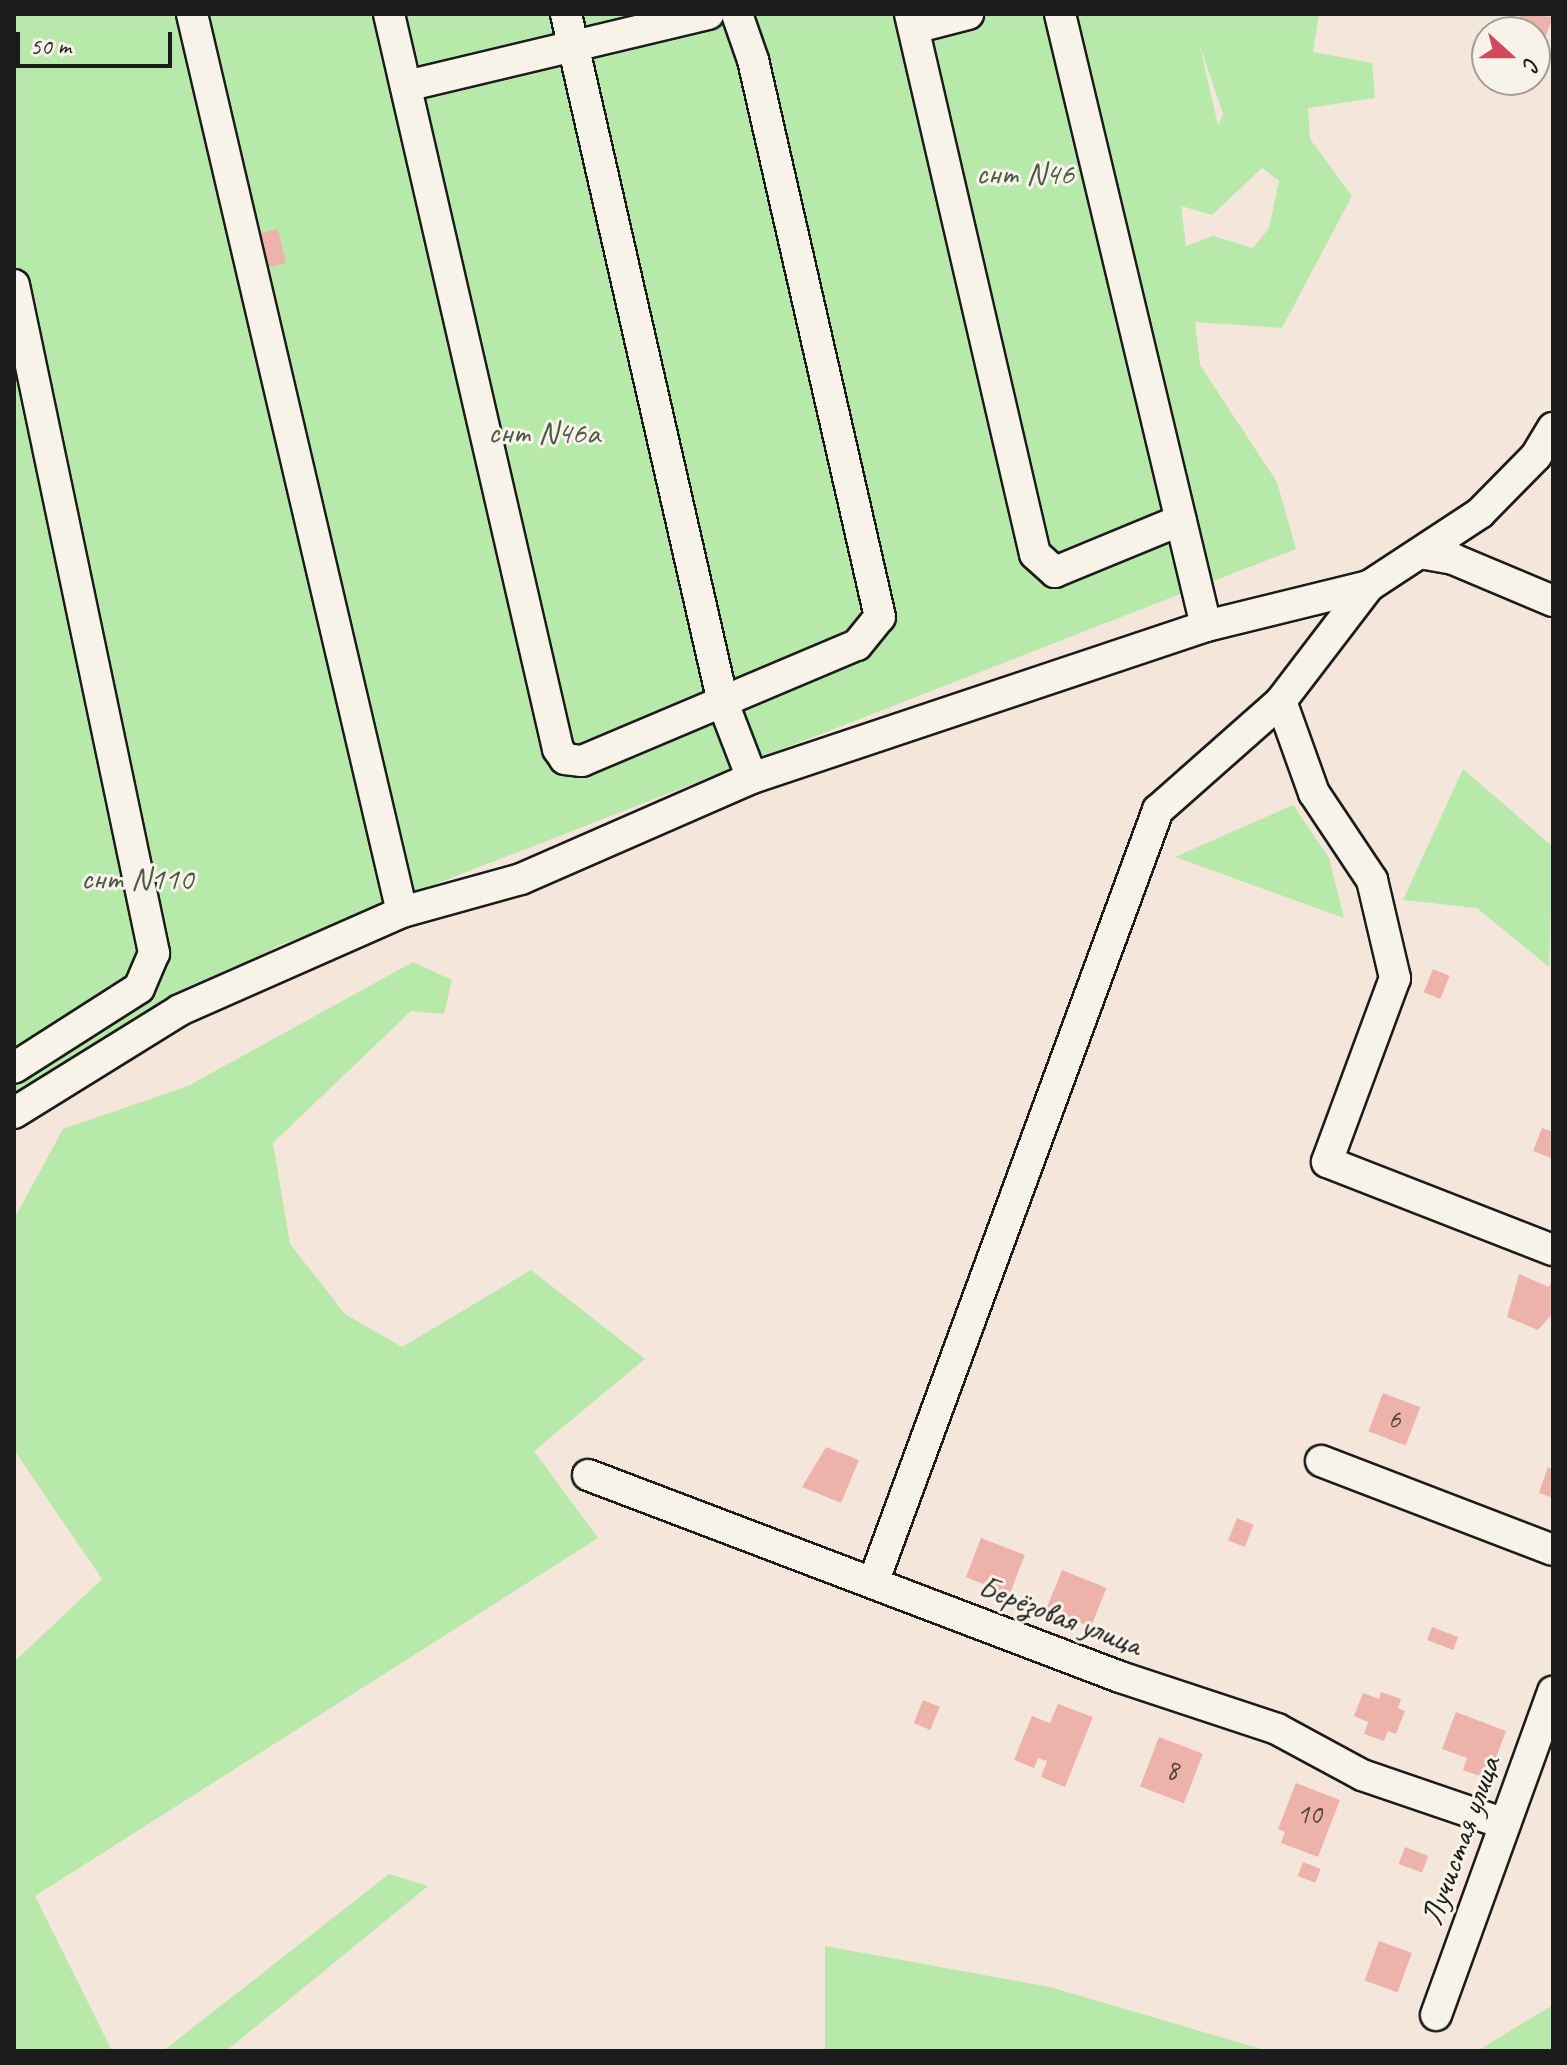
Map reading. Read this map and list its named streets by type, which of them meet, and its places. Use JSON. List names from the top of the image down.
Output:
{
  "streets": {
    "street": ["Берёзовая улица", "Лучистая улица"]
  },
  "crossings": [
    ["Берёзовая улица", "Лучистая улица"]
  ],
  "parks": ["снт N46", "снт N46а", "снт N110"],
  "house_numbers": ["6", "8", "10"],
  "scale_bar": "50 m",
  "north": "right"
}
